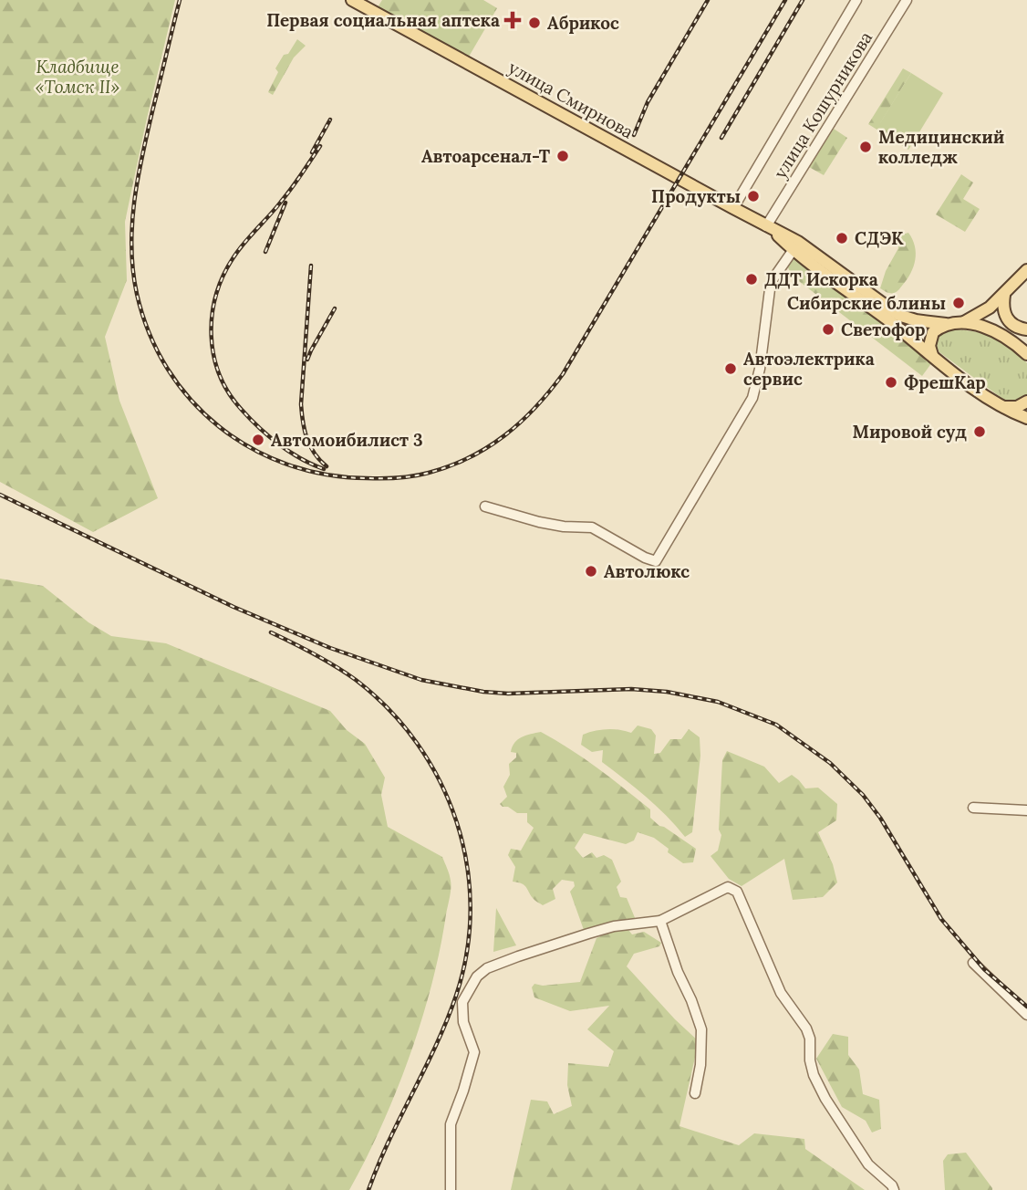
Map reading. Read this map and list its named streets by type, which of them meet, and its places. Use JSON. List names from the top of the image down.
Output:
{
  "streets": {
    "main road": ["улица Смирнова"],
    "street": ["улица Кошурникова"]
  },
  "crossings": [
    ["улица Смирнова", "улица Кошурникова"]
  ],
  "parks": ["Кладбище «Томск II»"],
  "places": {
    "health": ["Первая социальная аптека"],
    "other": [
      "Абрикос",
      "Медицинский колледж",
      "Автоарсенал-Т",
      "Продукты",
      "СДЭК",
      "ДДТ Искорка",
      "Сибирские блины",
      "Светофор",
      "Автоэлектрика сервис",
      "ФрешКар",
      "Мировой суд",
      "Автомоибилист 3",
      "Автолюкс"
    ]
  }
}
